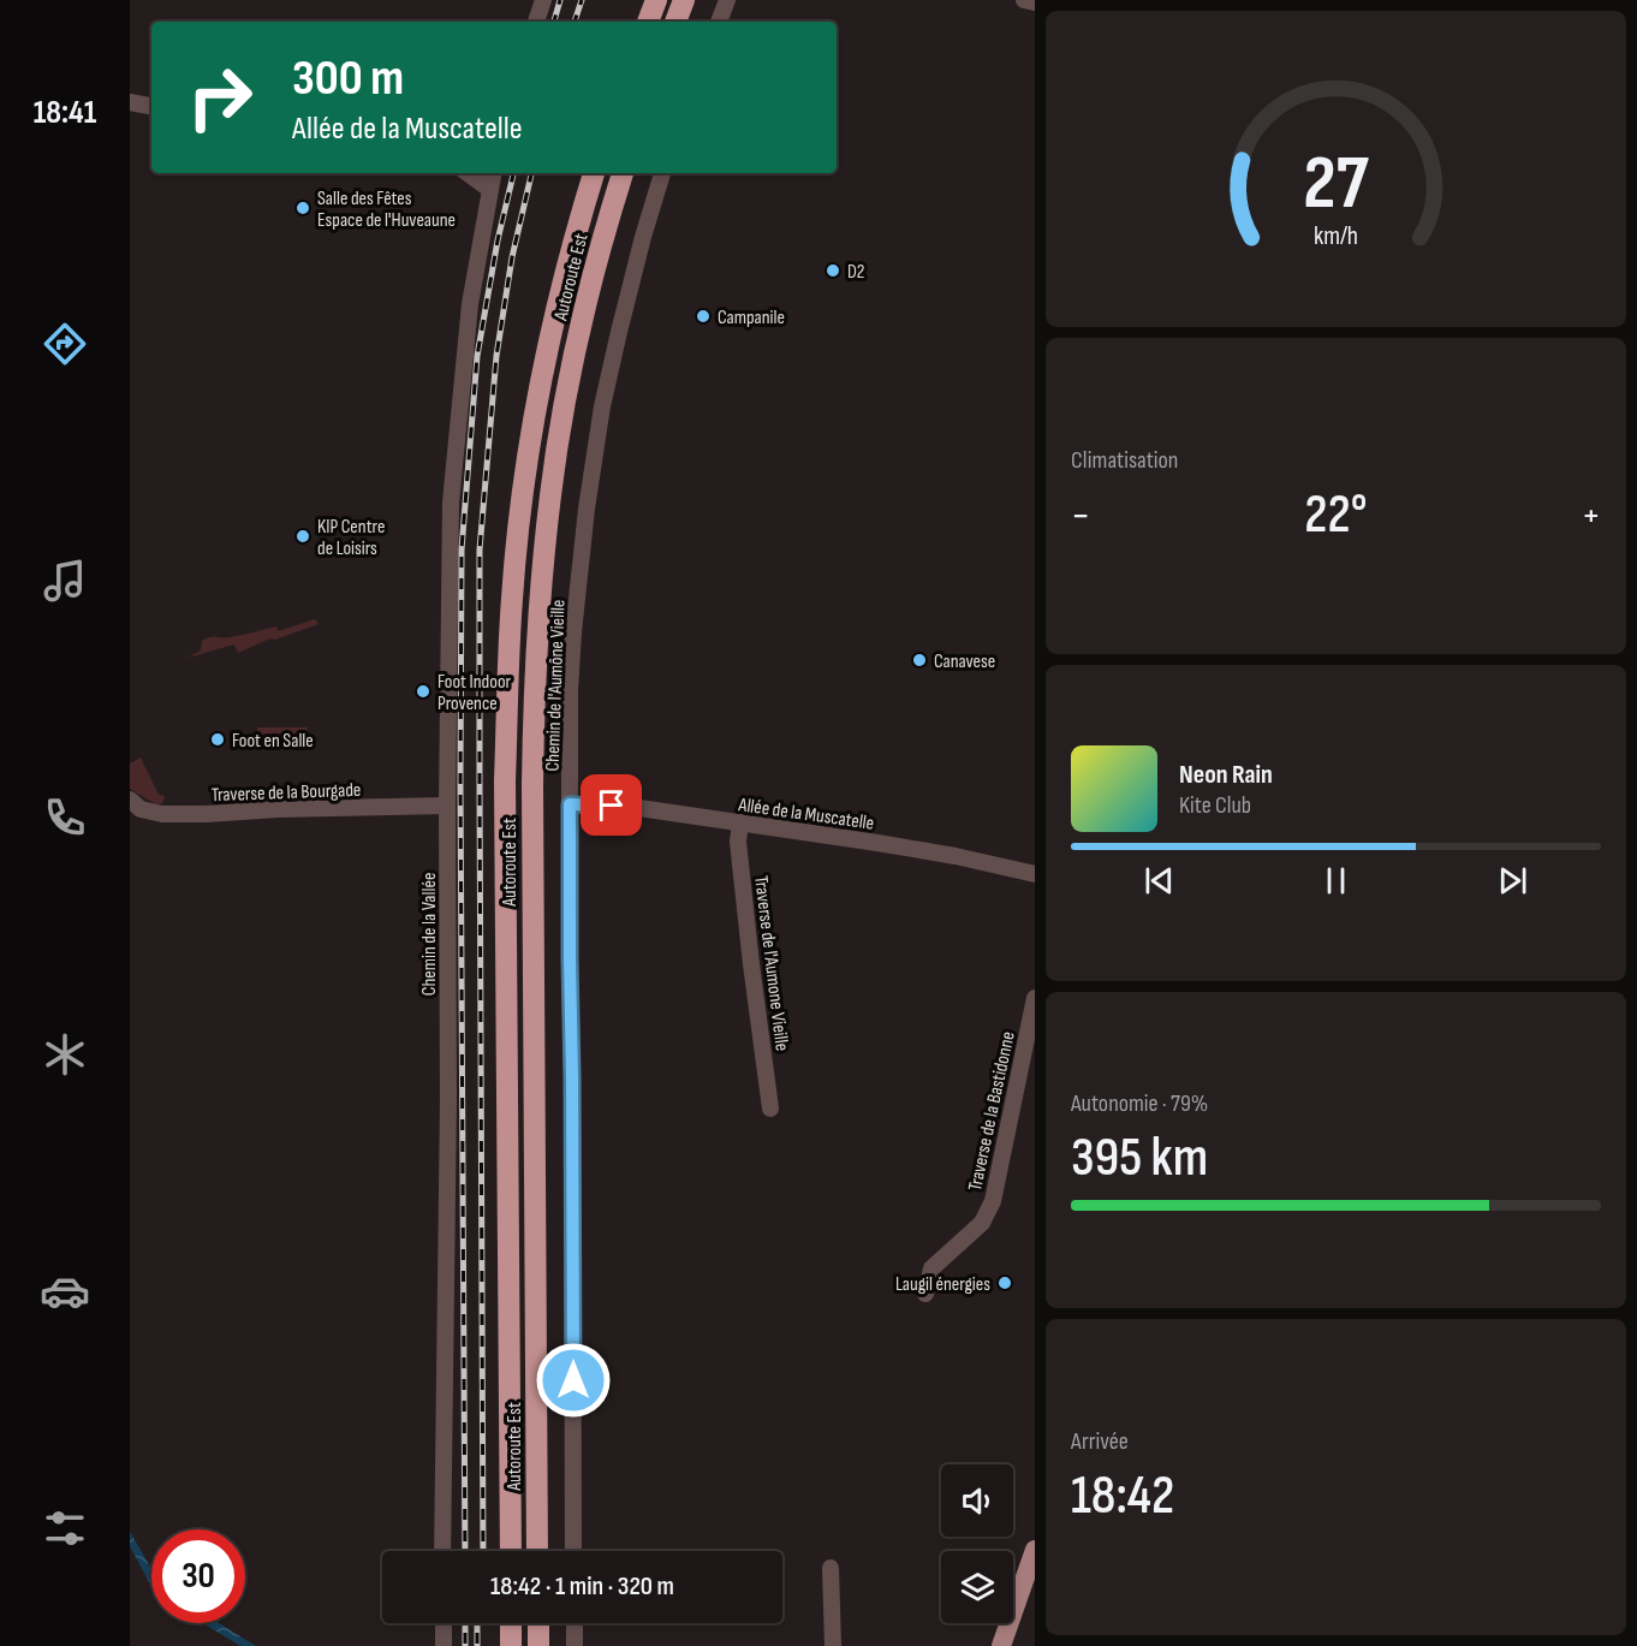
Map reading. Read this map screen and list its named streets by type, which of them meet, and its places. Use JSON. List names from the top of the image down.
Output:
{
  "streets": {
    "highway": ["Autoroute Est"],
    "street": [
      "Chemin de l'Aumône Vieille",
      "Traverse de la Bourgade",
      "Allée de la Muscatelle",
      "Chemin de la Vallée",
      "Traverse de l'Aumone Vieille",
      "Traverse de la Bastidonne"
    ]
  },
  "crossings": [
    ["Chemin de l'Aumône Vieille", "Allée de la Muscatelle"],
    ["Traverse de la Bourgade", "Chemin de la Vallée"],
    ["Allée de la Muscatelle", "Traverse de l'Aumone Vieille"]
  ],
  "places": [
    "Salle des Fêtes Espace de l'Huveaune",
    "D2",
    "Campanile",
    "KIP Centre de Loisirs",
    "Canavese",
    "Foot Indoor Provence",
    "Foot en Salle",
    "Laugil énergies"
  ],
  "page": {
    "tabs": "18:41",
    "turn": ["300 m", "Allée de la Muscatelle"],
    "tile": [
      "Climatisation",
      ["Autonomie · 79%", "395 km"],
      ["Arrivée", "18:42"]
    ],
    "heat": ["−", "22°", "+"],
    "song": ["Neon Rain", "Kite Club"],
    "limit": "30",
    "trip": "18:42 · 1 min · 320 m",
    "gauge": ["27", "km/h"]
  }
}
